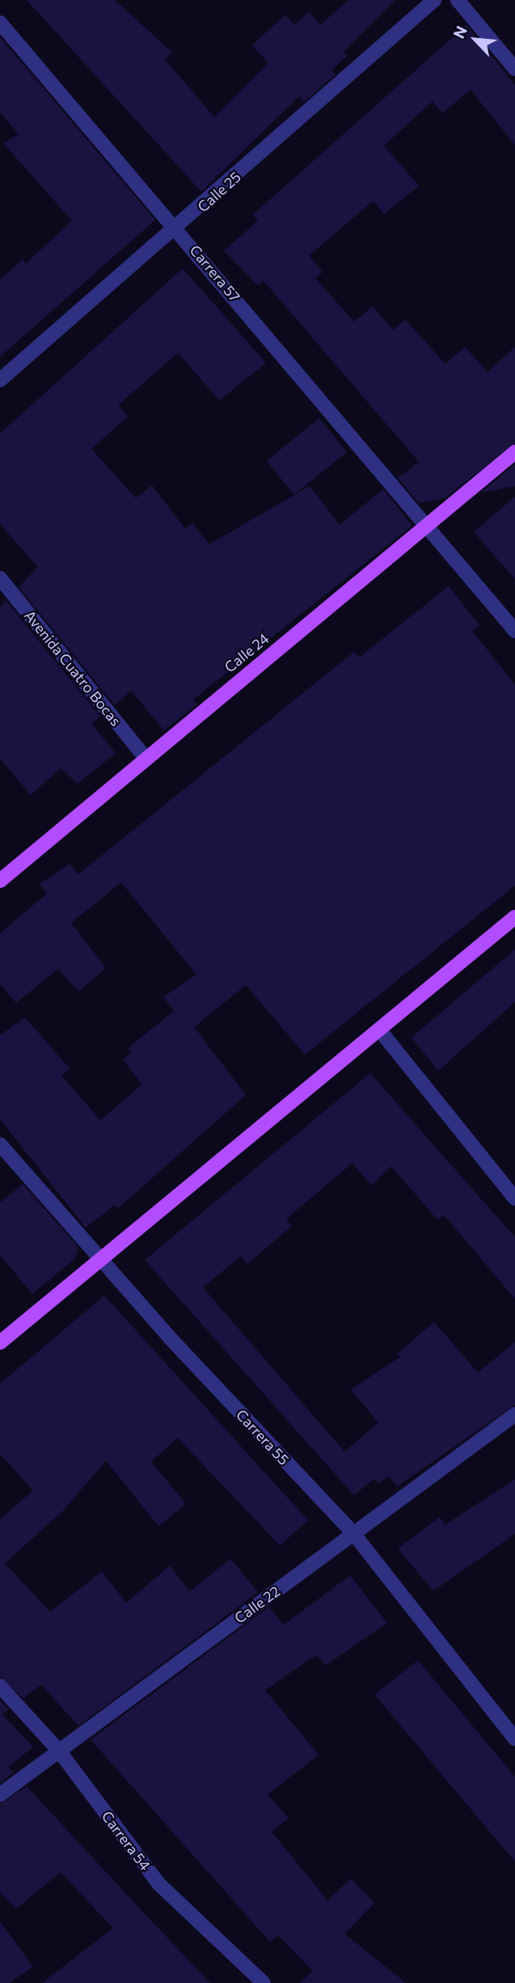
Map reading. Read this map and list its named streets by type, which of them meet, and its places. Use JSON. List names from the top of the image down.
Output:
{
  "streets": {
    "main road": ["Calle 24"],
    "street": [
      "Calle 25",
      "Carrera 57",
      "Avenida Cuatro Bocas",
      "Carrera 55",
      "Calle 22",
      "Carrera 54"
    ]
  },
  "crossings": [
    ["Calle 25", "Carrera 57"],
    ["Carrera 57", "Calle 24"],
    ["Calle 24", "Avenida Cuatro Bocas"],
    ["Carrera 55", "Calle 22"],
    ["Calle 22", "Carrera 54"]
  ],
  "north": "top left"
}
